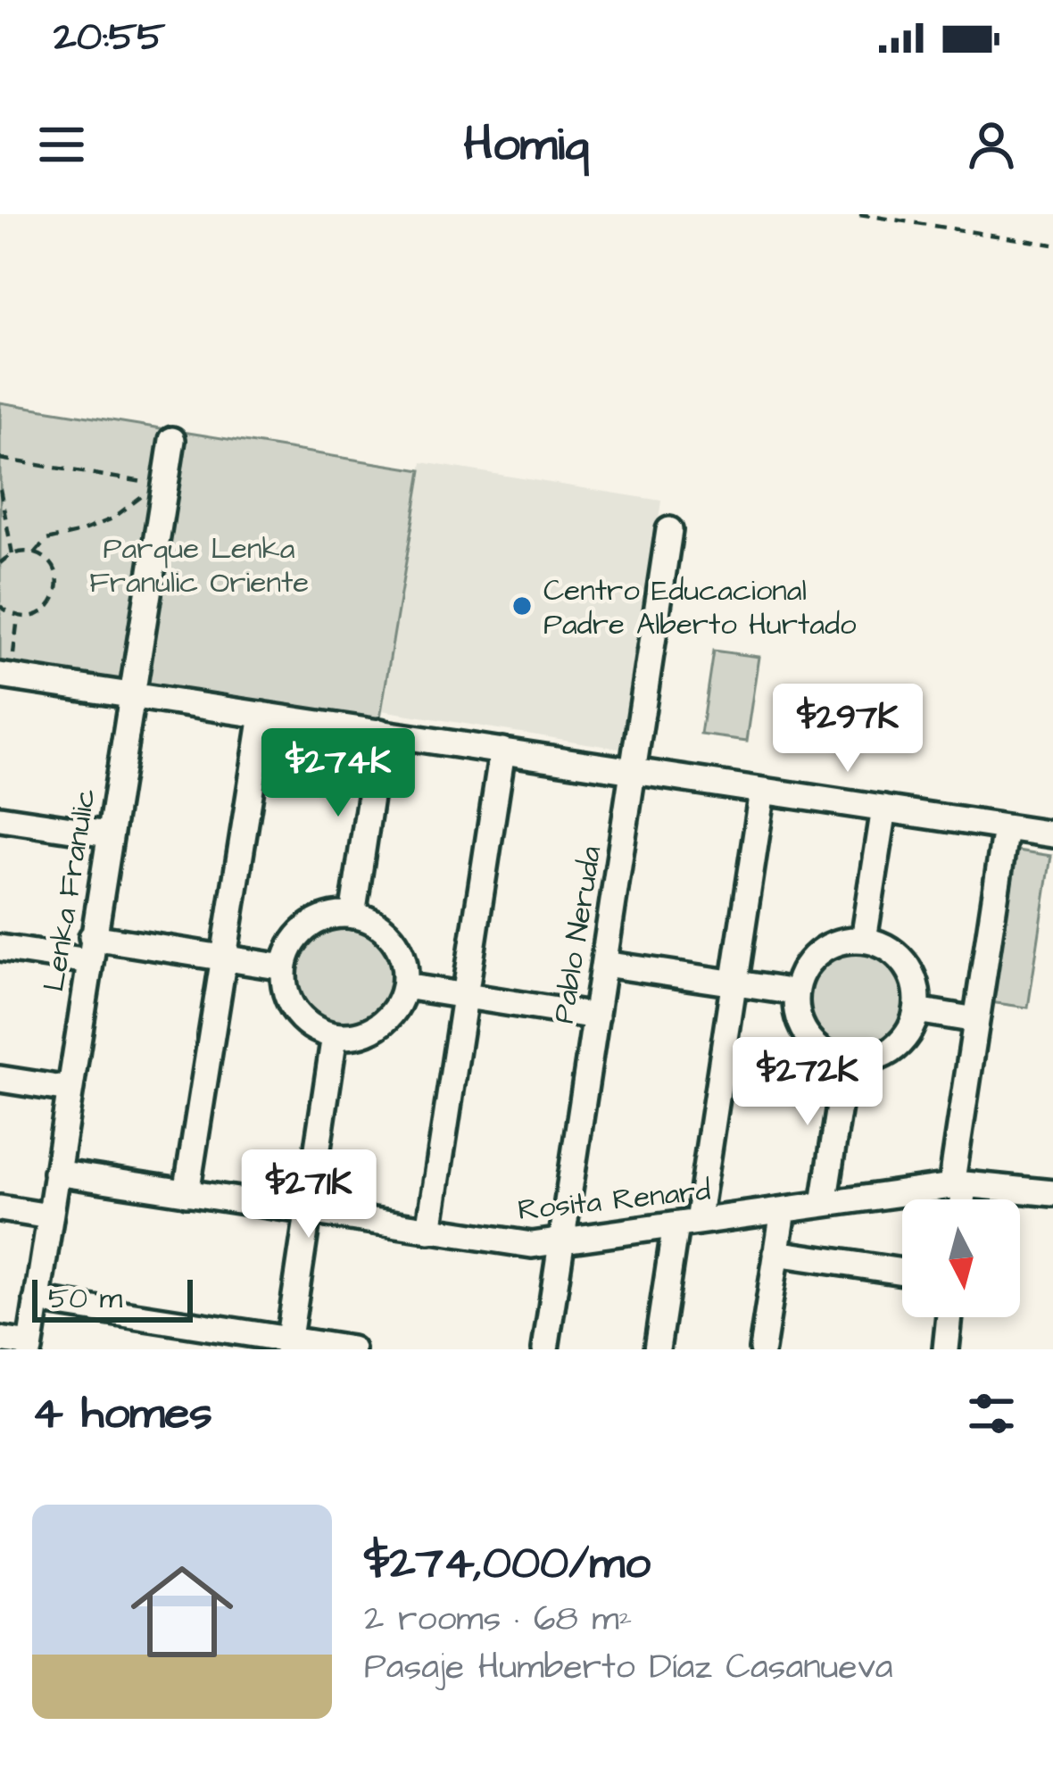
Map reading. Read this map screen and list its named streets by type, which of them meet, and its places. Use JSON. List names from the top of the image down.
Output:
{
  "streets": {
    "street": ["Lenka Franulic", "Pablo Neruda", "Rosita Renard"]
  },
  "crossings": [
    ["Lenka Franulic", "Rosita Renard"],
    ["Pablo Neruda", "Rosita Renard"]
  ],
  "parks": ["Parque Lenka Franulic Oriente"],
  "places": ["Centro Educacional Padre Alberto Hurtado"],
  "scale_bar": "50 m",
  "north": "bottom",
  "page": {
    "status": "20:55",
    "header": "Homiq",
    "price": [
      "$297K",
      "$274K",
      "$272K",
      "$271K"
    ],
    "scale": "50 m",
    "heading": "4 homes",
    "list": [
      {
        "name": "$274,000/mo",
        "note": "2 rooms · 68 m² · Pasaje Humberto Díaz Casanueva"
      }
    ]
  }
}
